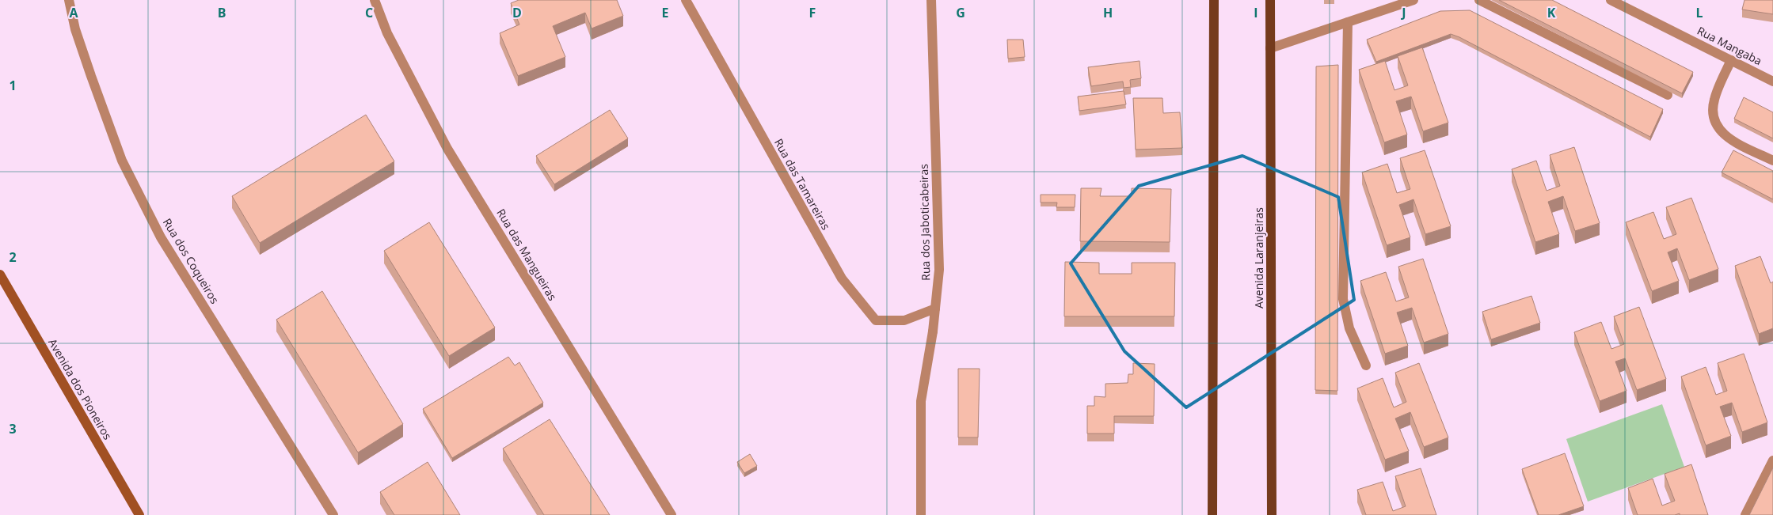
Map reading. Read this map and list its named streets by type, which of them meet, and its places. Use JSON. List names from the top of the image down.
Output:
{
  "streets": {
    "main road": ["Avenida Laranjeiras", "Avenida dos Pioneiros"],
    "street": [
      "Rua Mangaba",
      "Rua das Tamareiras",
      "Rua dos Jaboticabeiras",
      "Rua das Mangueiras",
      "Rua dos Coqueiros"
    ]
  },
  "crossings": [
    ["Rua das Tamareiras", "Rua dos Jaboticabeiras"]
  ],
  "grid": {
    "columns": [
      "A",
      "B",
      "C",
      "D",
      "E",
      "F",
      "G",
      "H",
      "I",
      "J",
      "K",
      "L"
    ],
    "rows": ["1", "2", "3"]
  }
}
